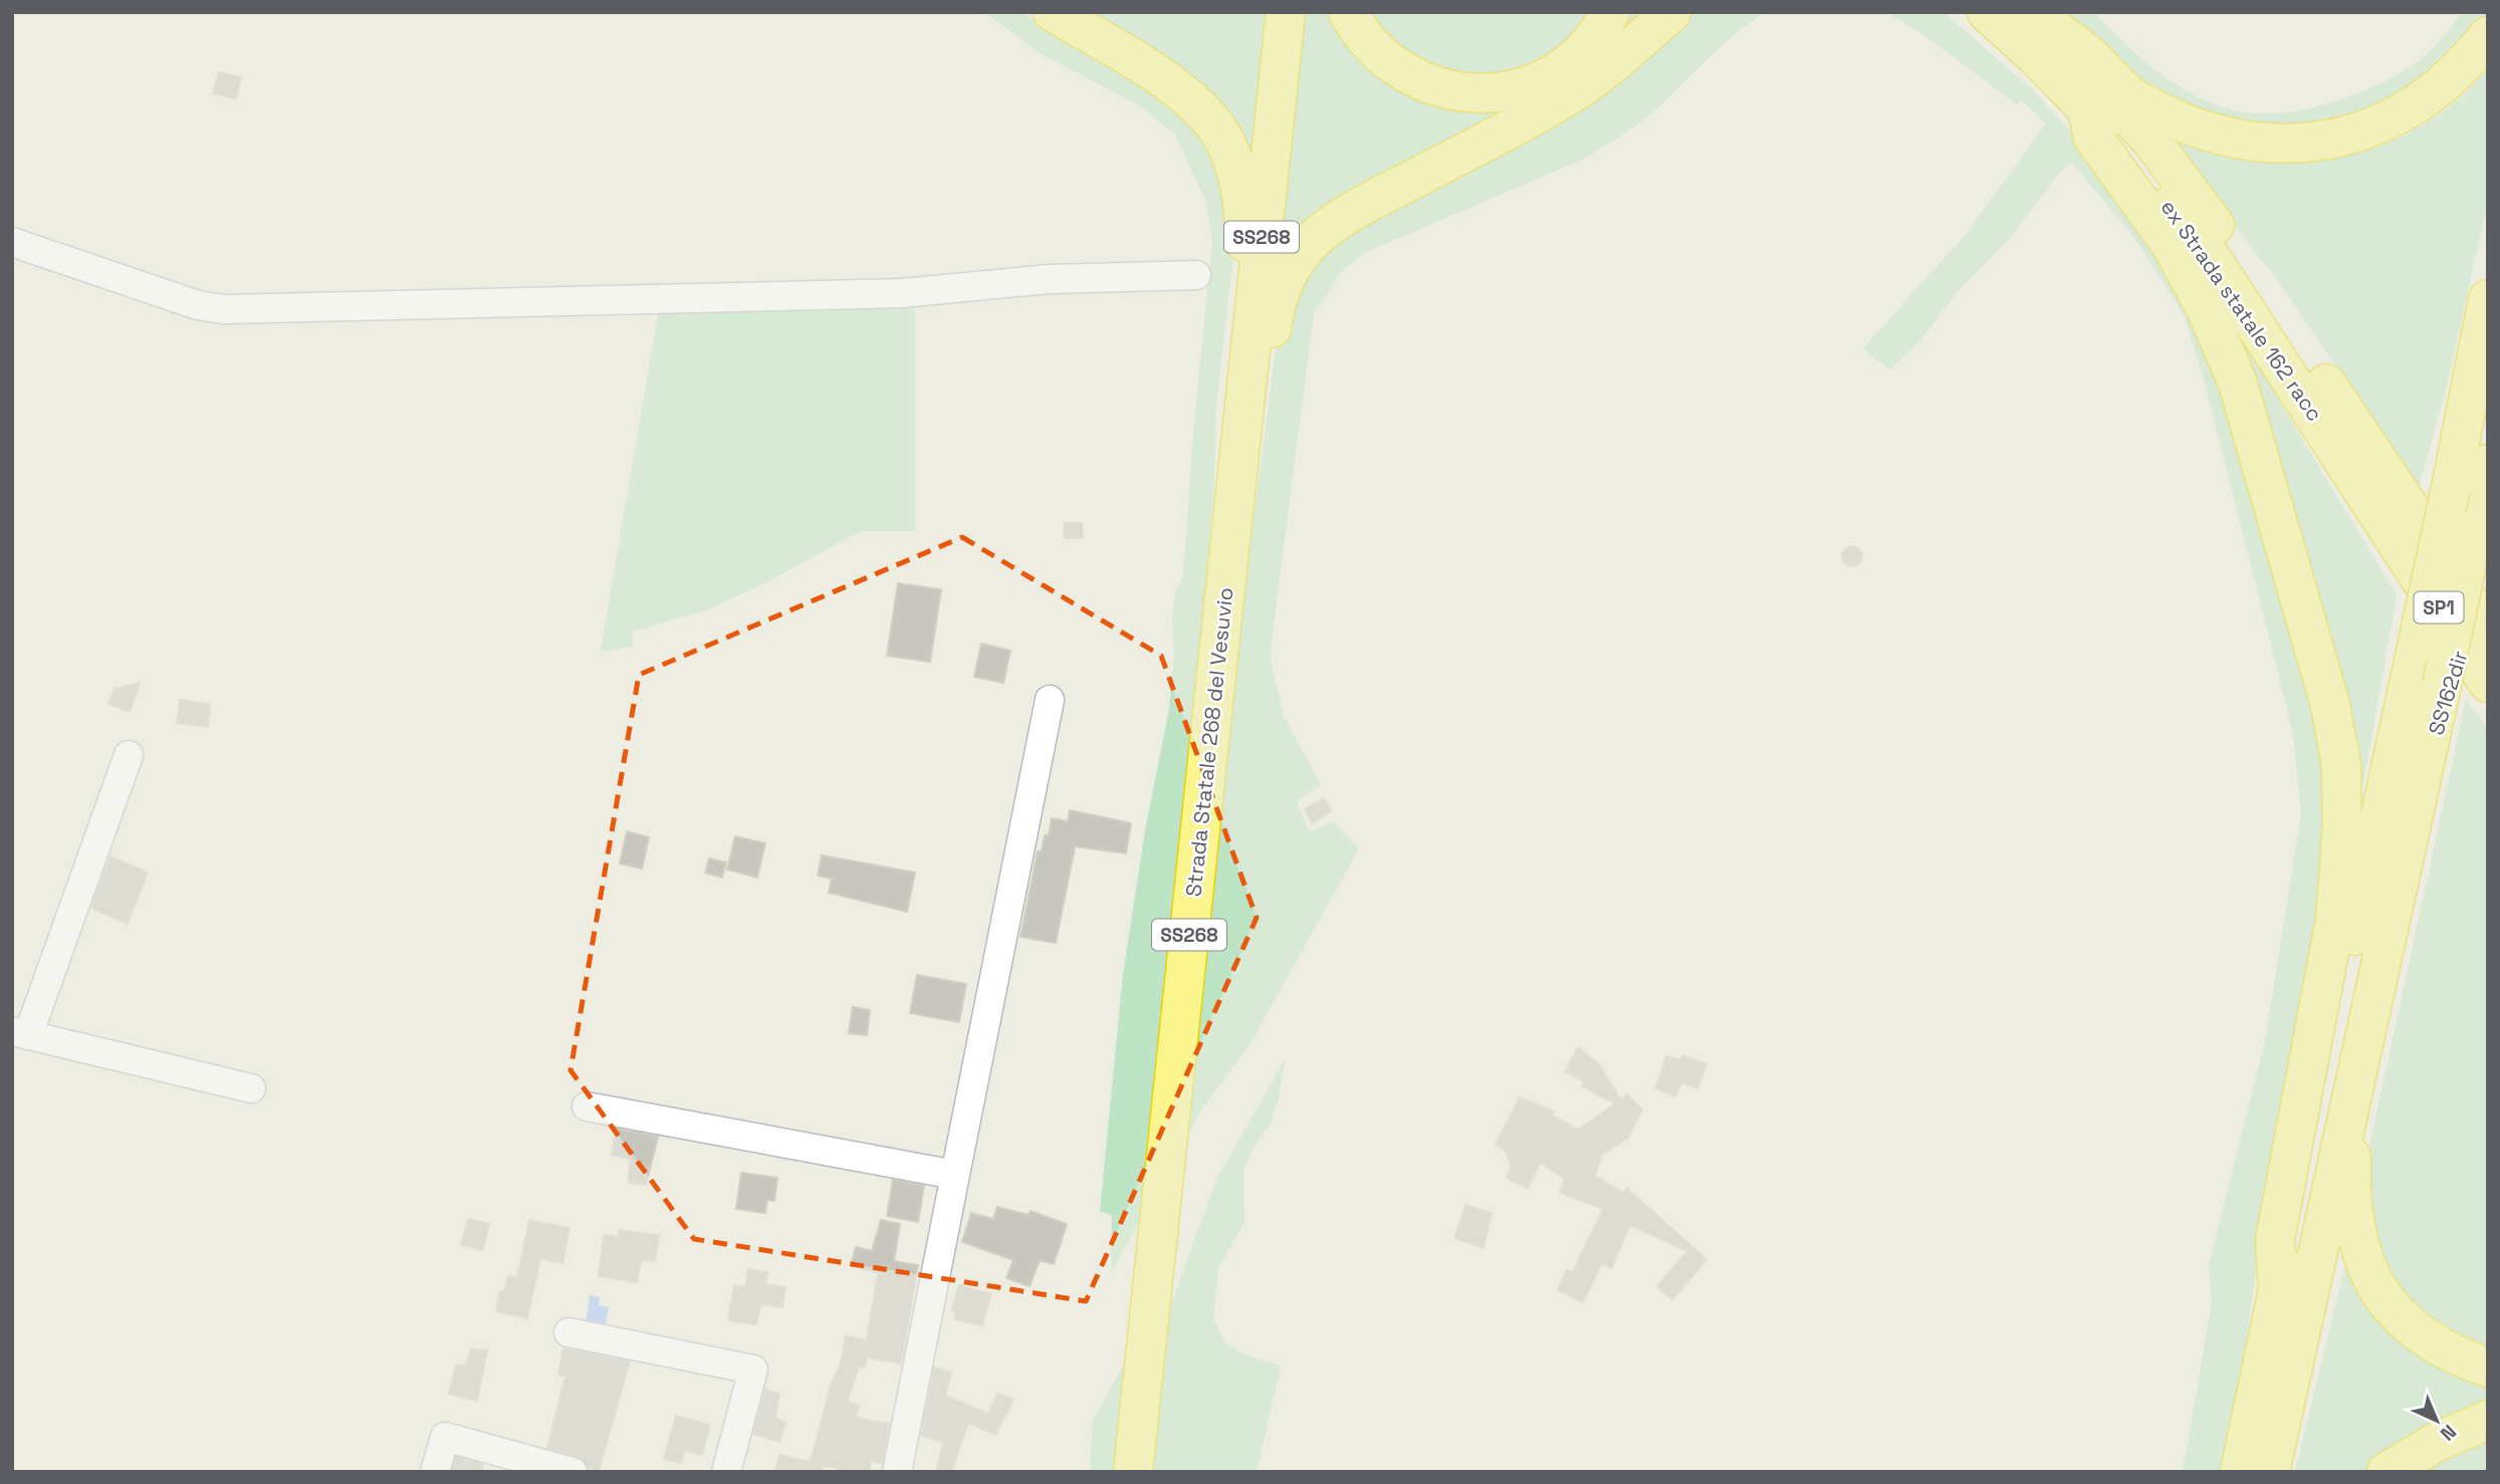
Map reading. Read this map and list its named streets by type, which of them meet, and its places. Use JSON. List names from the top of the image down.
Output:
{
  "streets": {
    "highway": [
      "SS268",
      "ex Strada statale 162 racc",
      "SP1",
      "SS162dir",
      "Strada Statale 268 del Vesuvio"
    ]
  },
  "crossings": [
    ["ex Strada statale 162 racc", "SP1"]
  ],
  "north": "bottom right"
}
